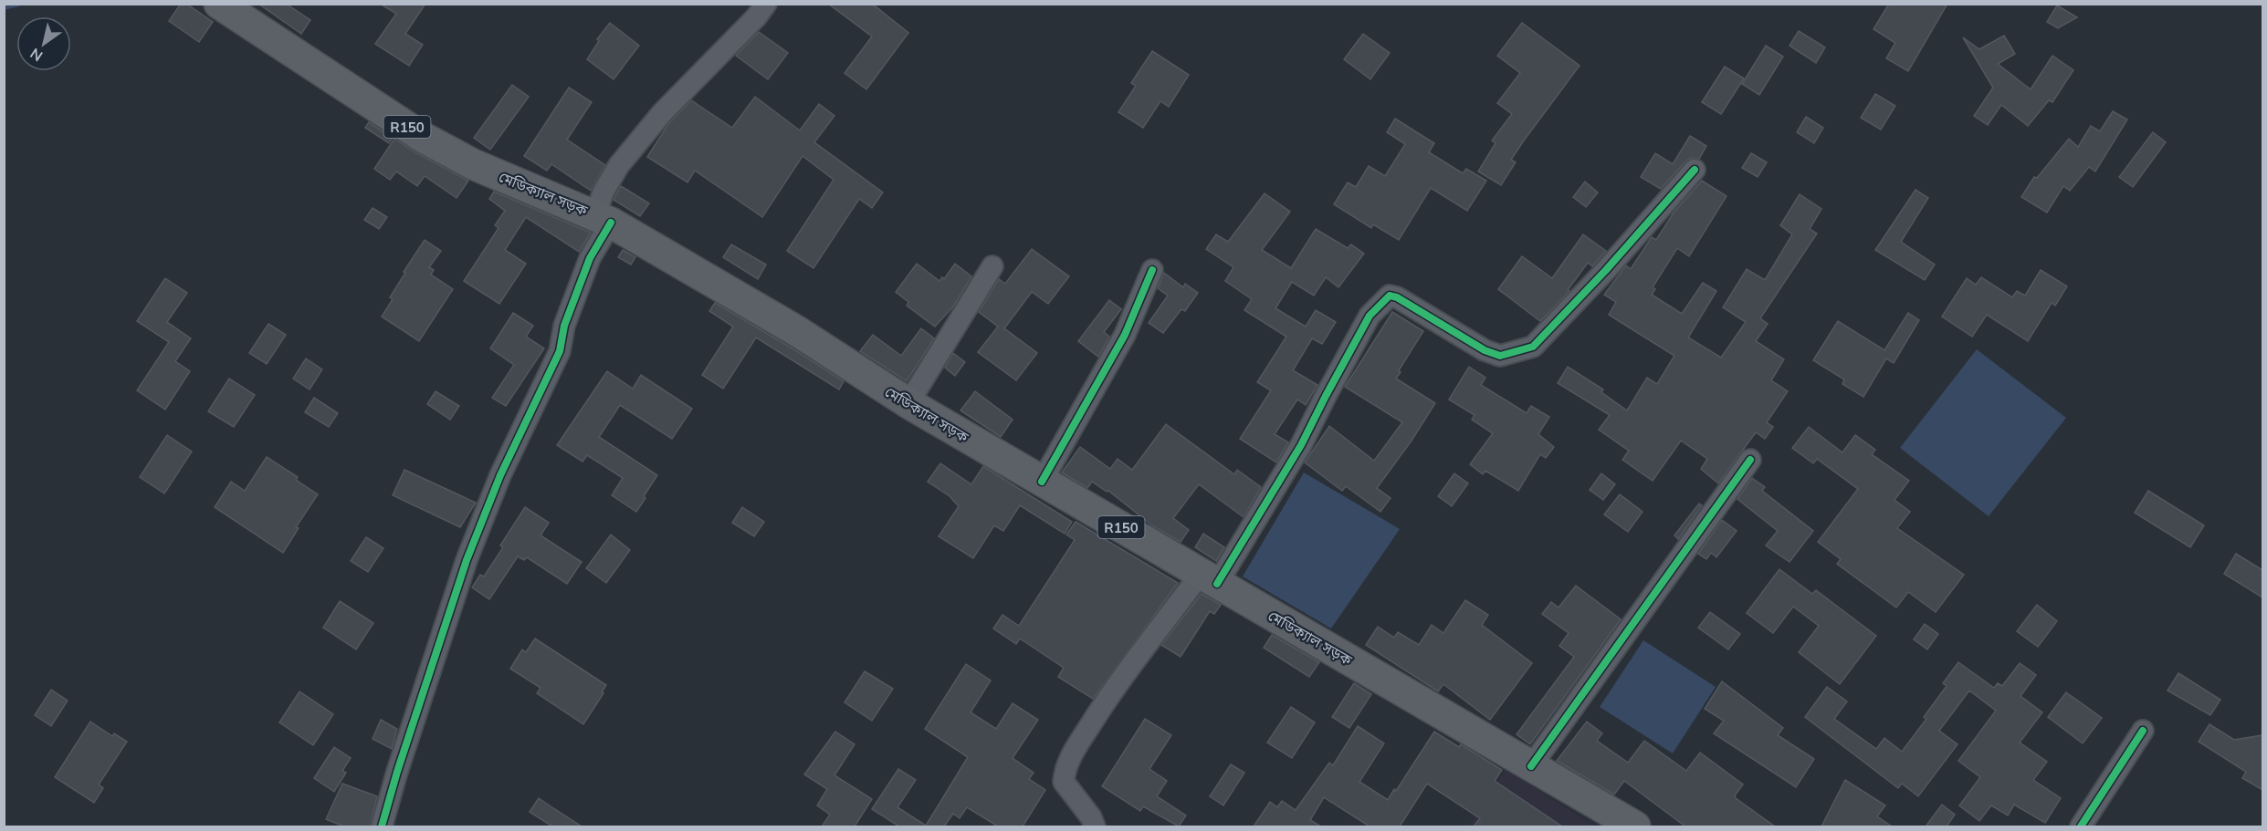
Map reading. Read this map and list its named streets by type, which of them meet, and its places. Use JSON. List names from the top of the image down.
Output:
{
  "streets": {
    "main road": ["R150", "মেডিক্যাল সড়ক"]
  },
  "north": "bottom left"
}
